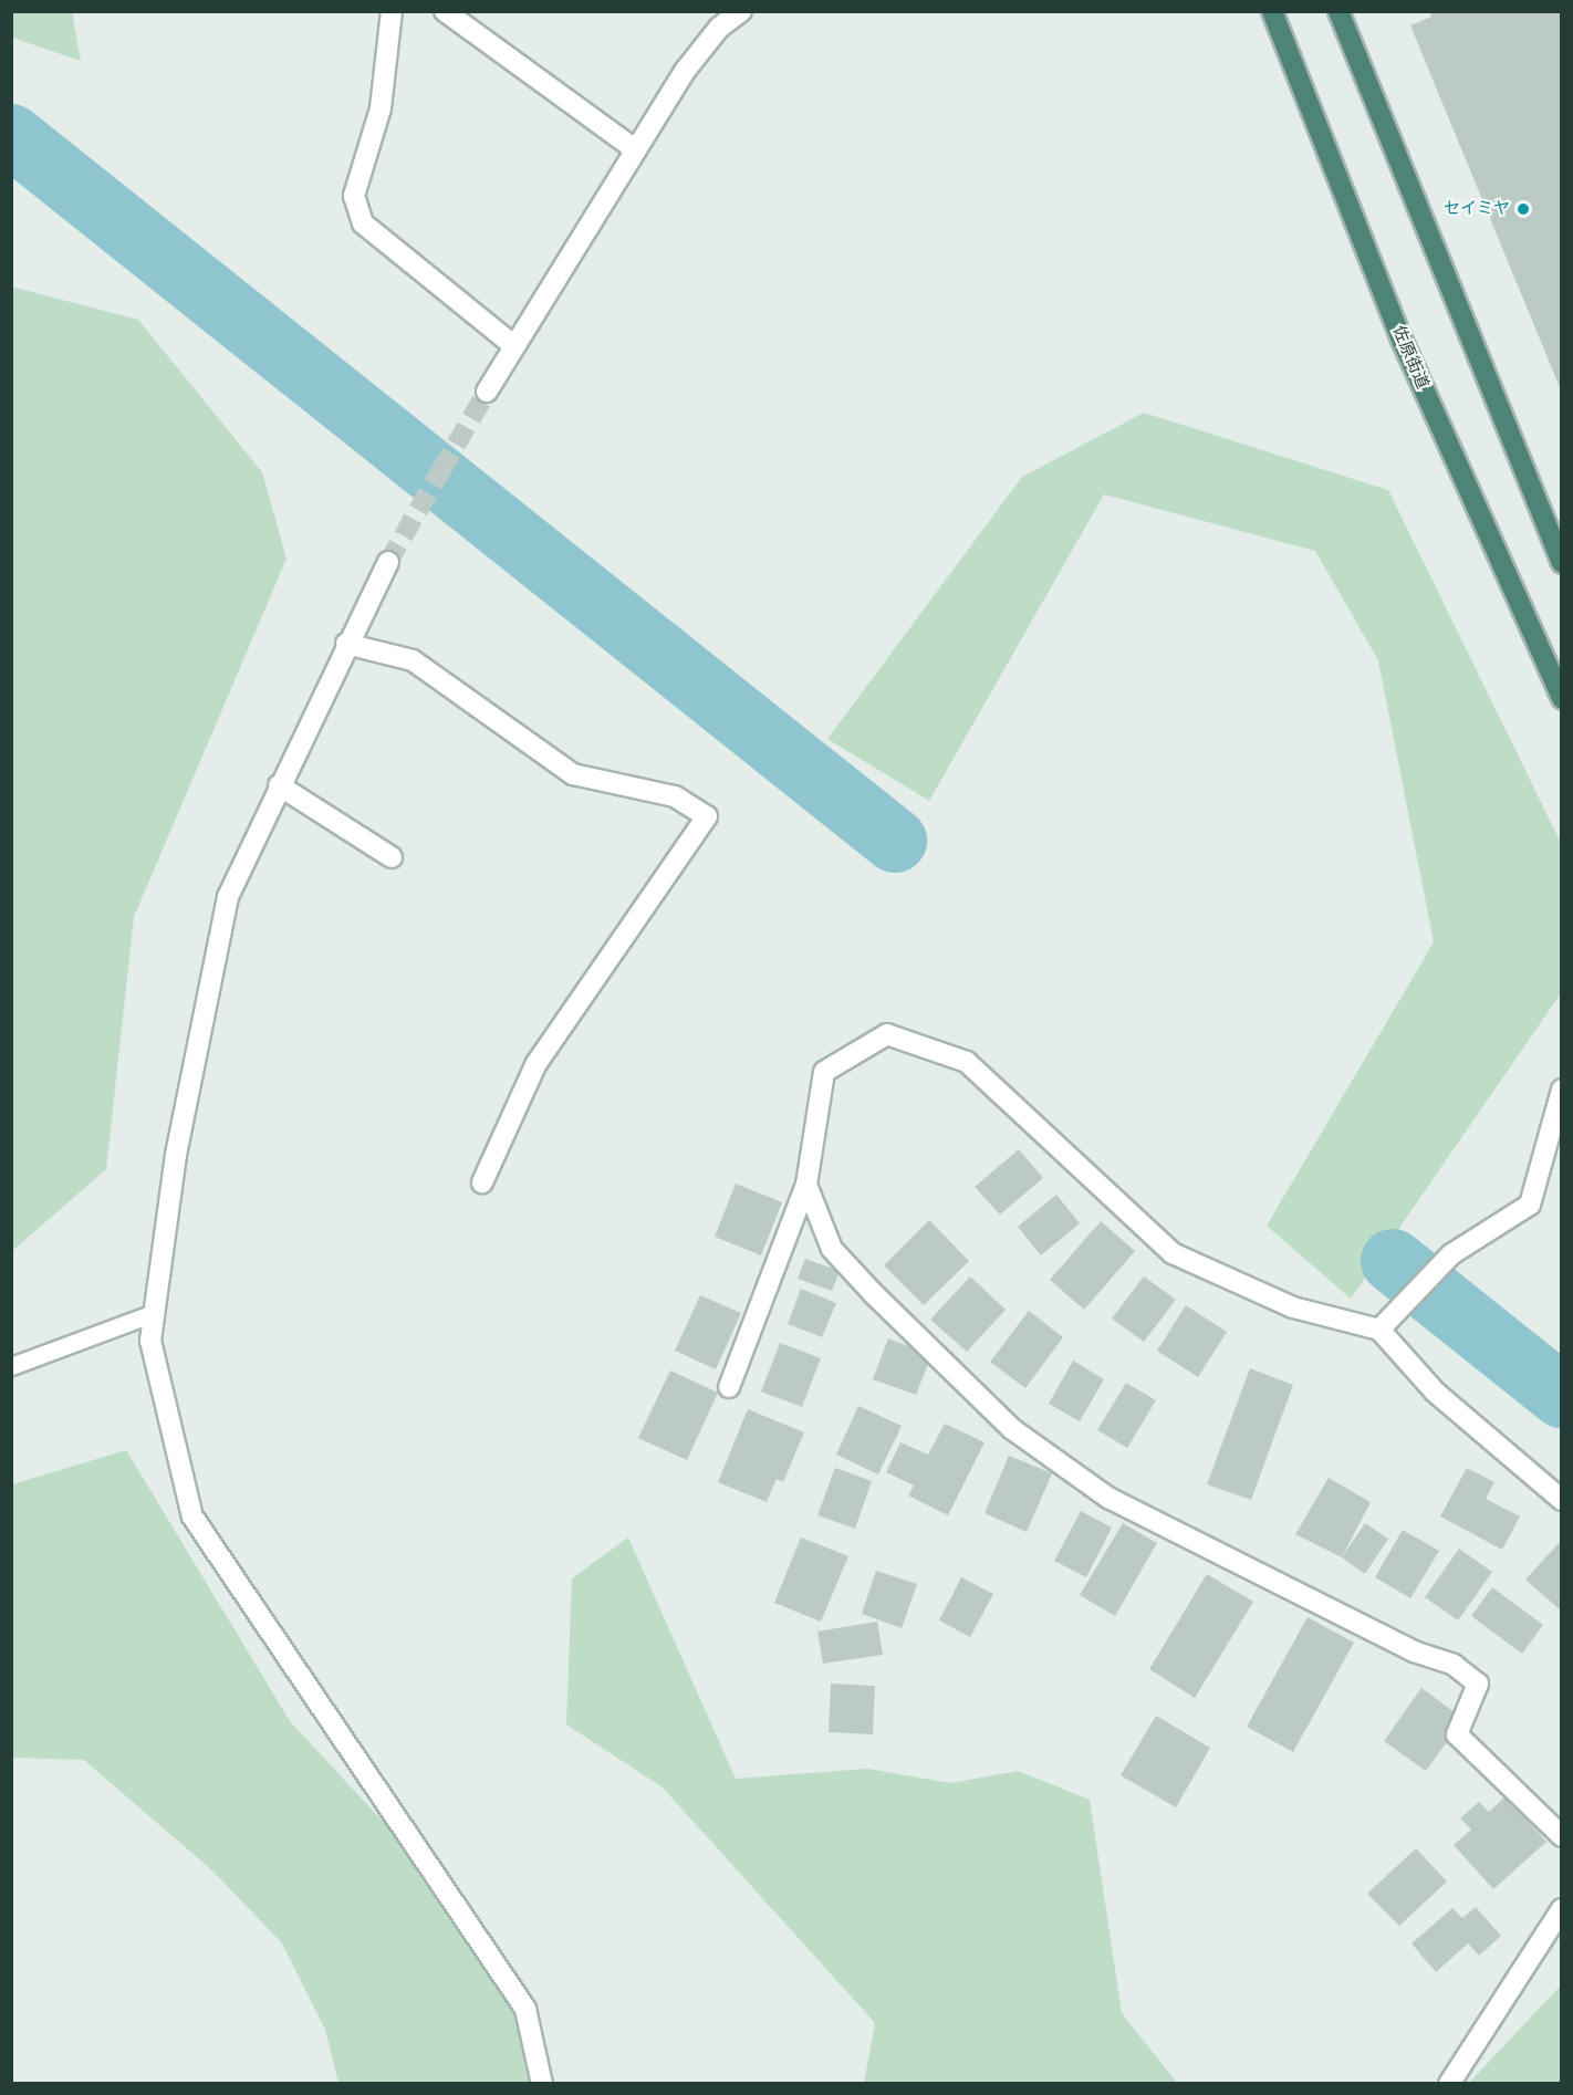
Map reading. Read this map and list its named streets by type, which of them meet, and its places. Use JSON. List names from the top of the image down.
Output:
{
  "streets": {
    "highway": ["佐原街道"]
  },
  "places": ["セイミヤ"]
}
